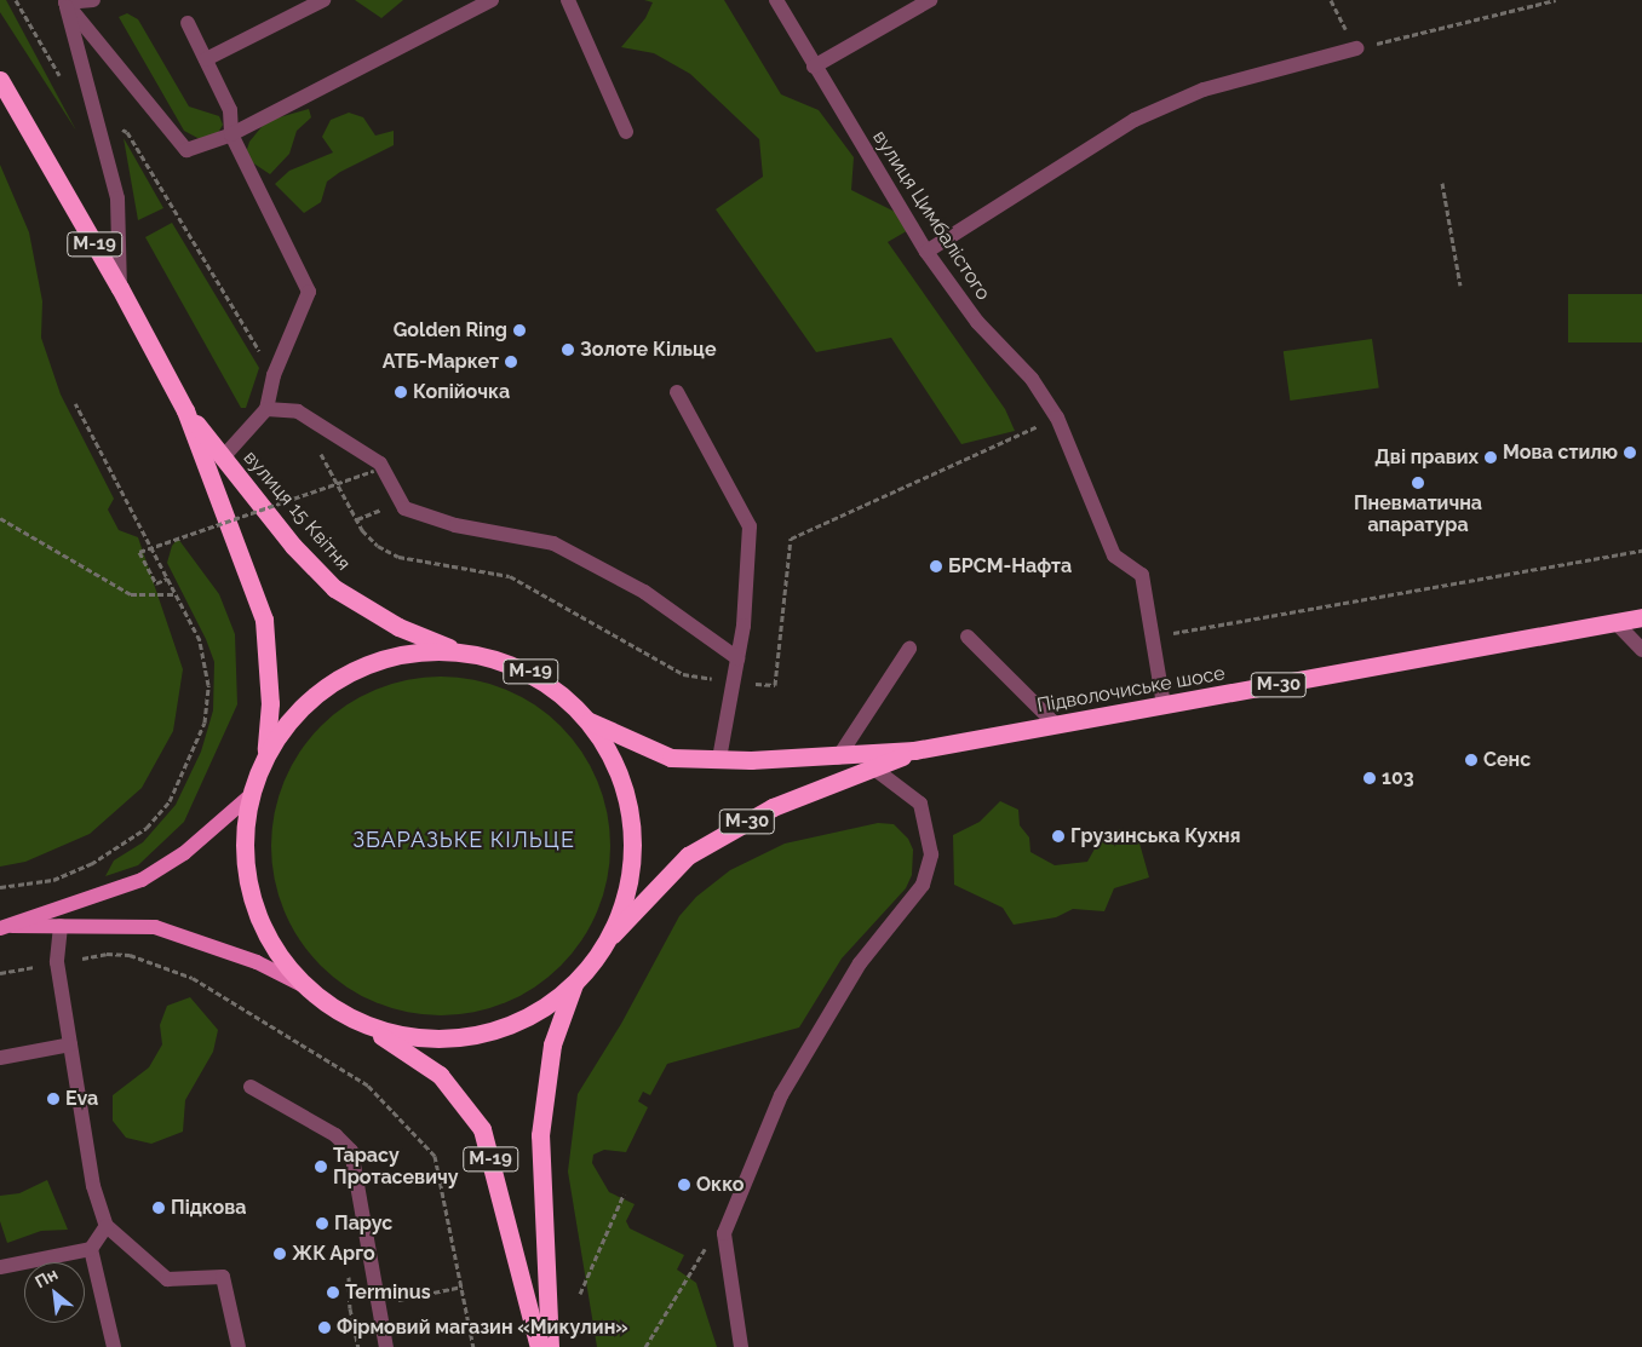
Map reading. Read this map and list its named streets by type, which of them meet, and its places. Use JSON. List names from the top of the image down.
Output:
{
  "streets": {
    "highway": [
      "М-19",
      "вулиця 15 Квітня",
      "М-30",
      "Підволочиське шосе"
    ],
    "lane": ["вулиця Цимбалістого"]
  },
  "crossings": [
    ["вулиця Цимбалістого", "Підволочиське шосе"],
    ["М-19", "вулиця 15 Квітня"],
    ["М-19", "Підволочиське шосе"]
  ],
  "districts": ["ЗБАРАЗЬКЕ КІЛЬЦЕ"],
  "places": [
    "Golden Ring",
    "Золоте Кільце",
    "АТБ-Маркет",
    "Копійочка",
    "Мова стилю",
    "Дві правих",
    "Пневматична апаратура",
    "БРСМ-Нафта",
    "Сенс",
    "103",
    "Грузинська Кухня",
    "Eva",
    "Тарасу Протасевичу",
    "Окко",
    "Підкова",
    "Парус",
    "ЖК Арго",
    "Terminus",
    "Фірмовий магазин «Микулин»"
  ],
  "north": "top left"
}
